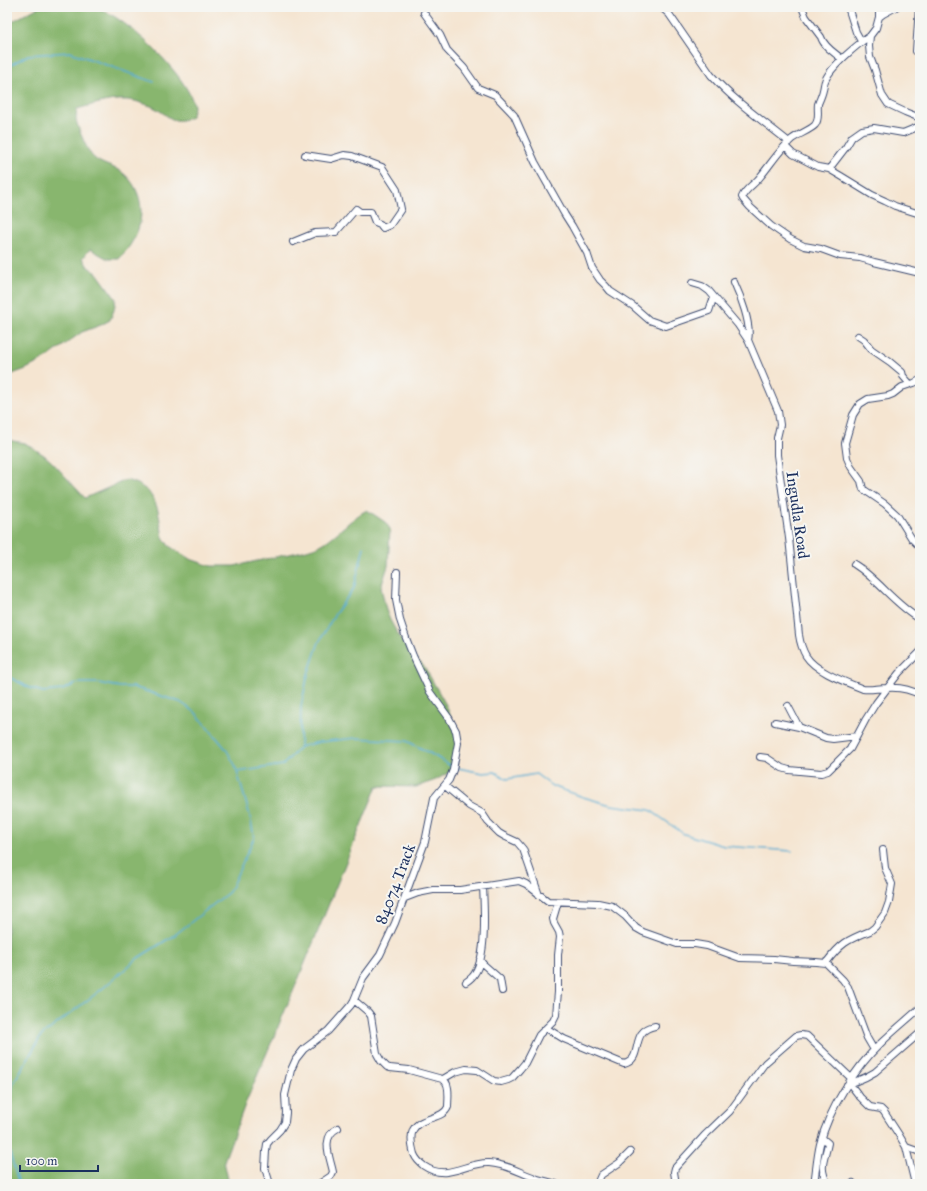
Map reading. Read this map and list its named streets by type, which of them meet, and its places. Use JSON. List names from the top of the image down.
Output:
{
  "streets": {
    "street": ["Ingudla Road", "84074 Track"]
  },
  "scale_bar": "100 m"
}
